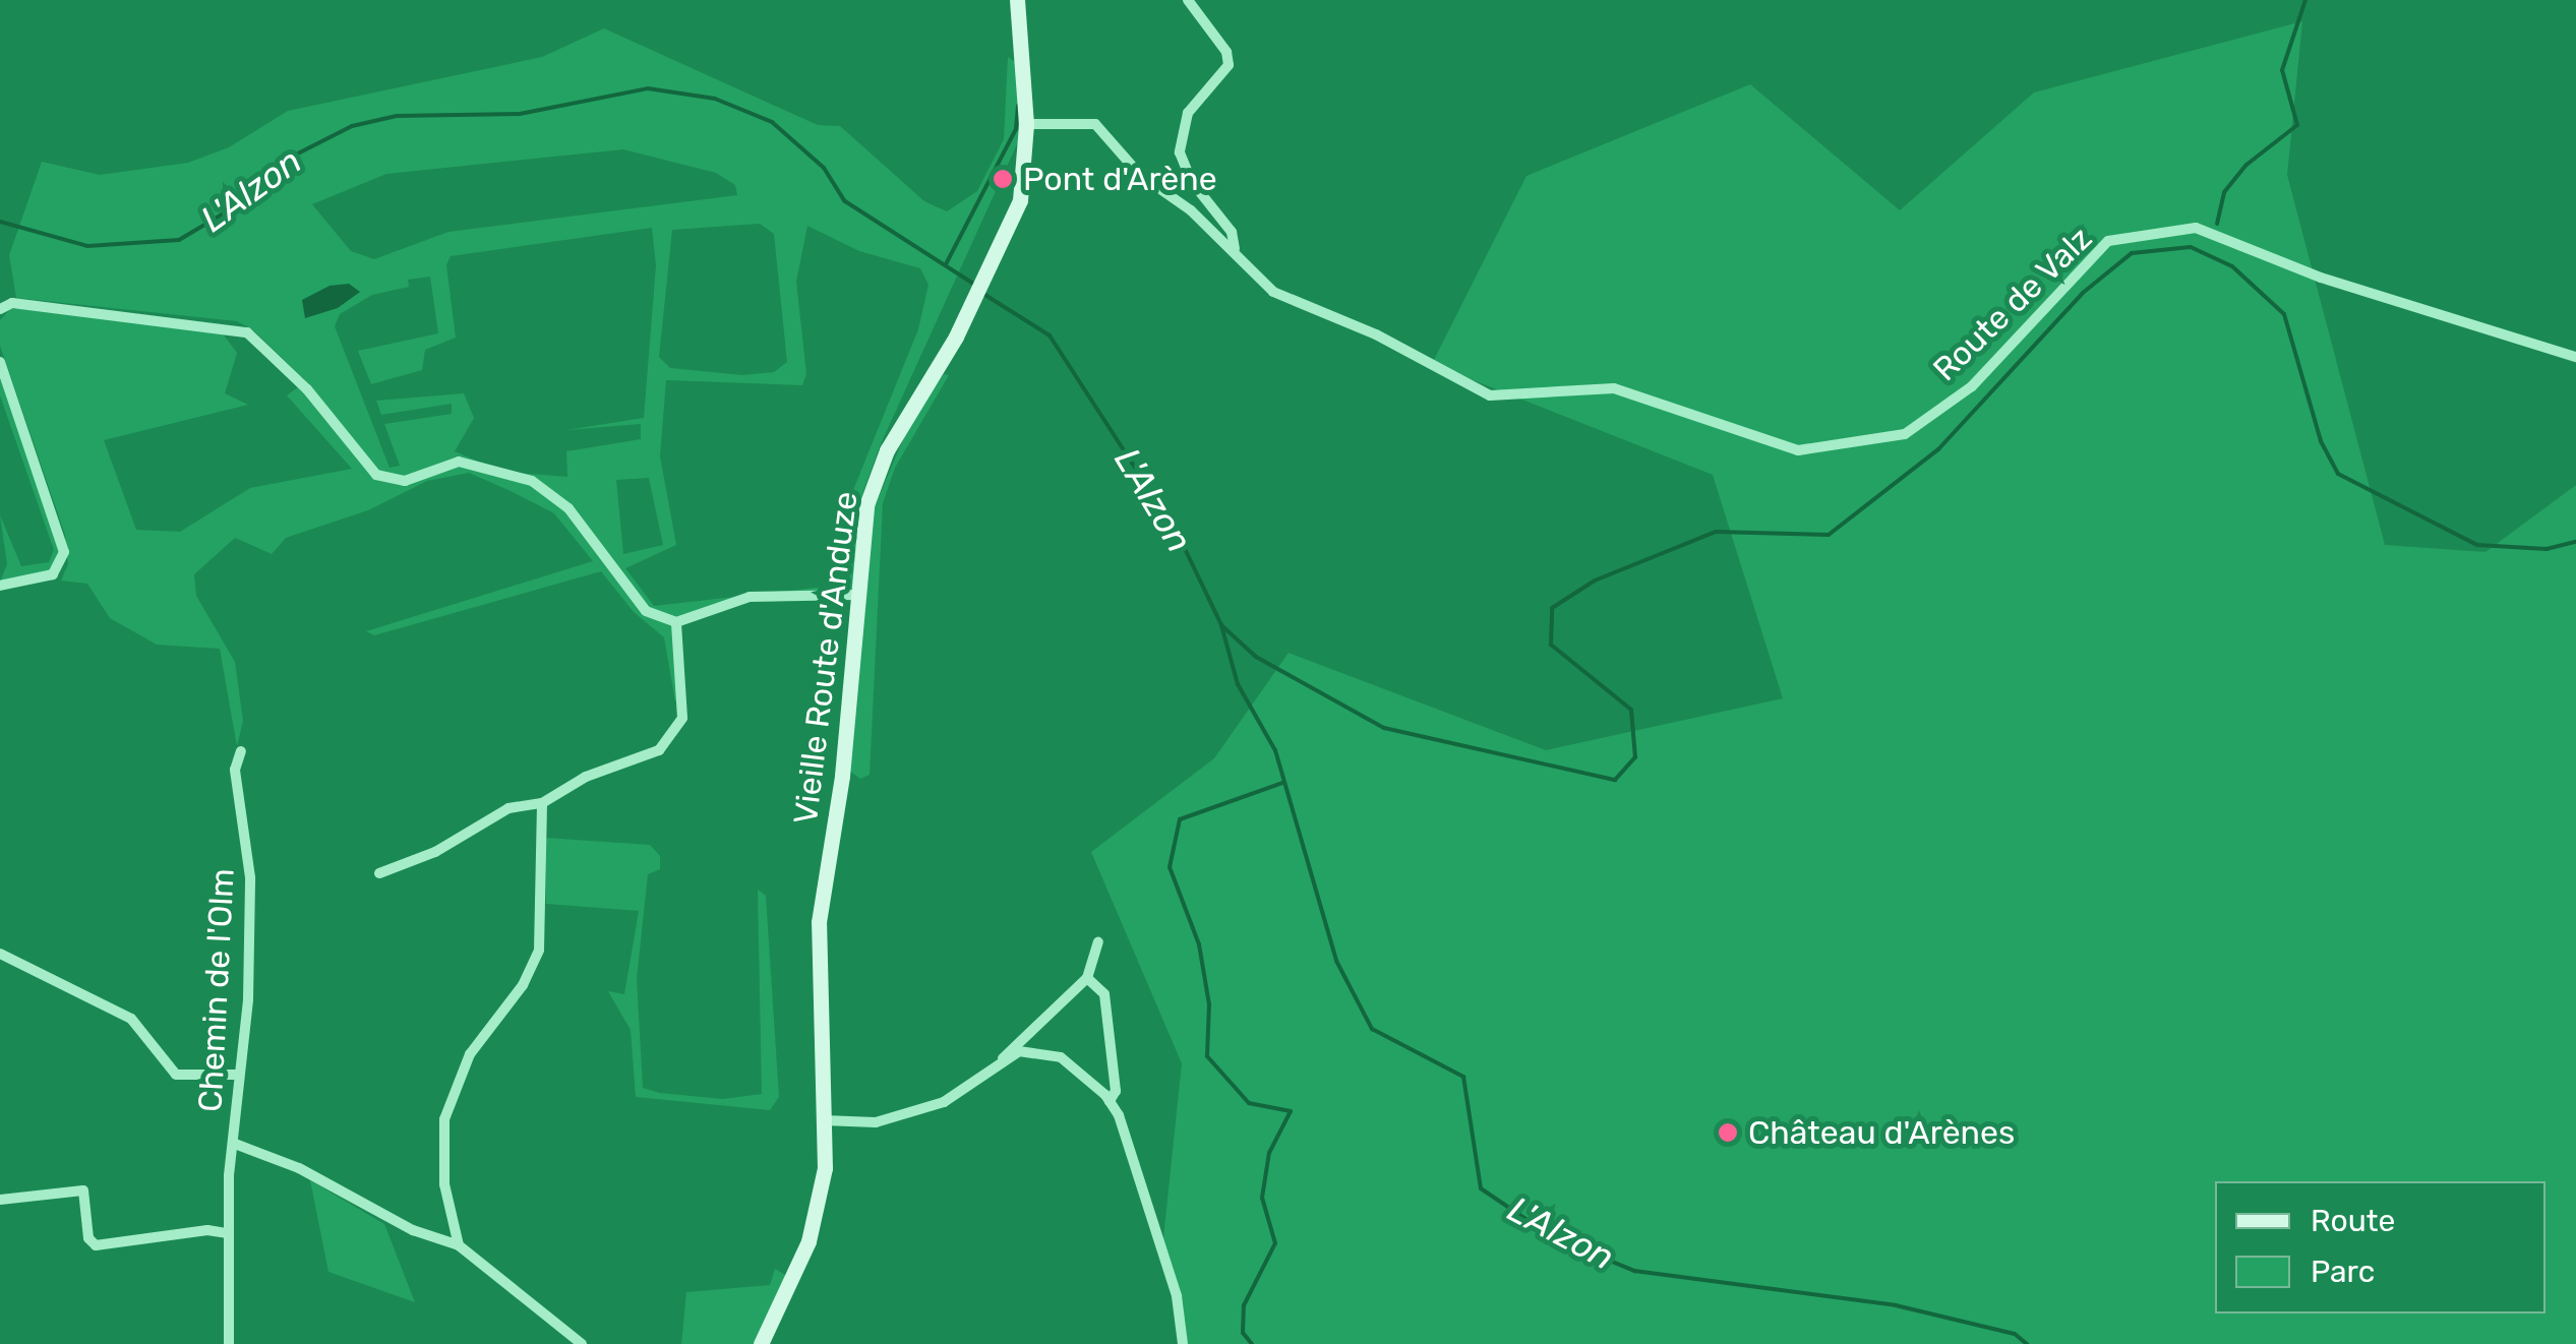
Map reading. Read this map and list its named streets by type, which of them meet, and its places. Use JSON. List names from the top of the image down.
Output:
{
  "streets": {
    "street": ["Route de Valz", "Vieille Route d'Anduze", "Chemin de l'Olm"]
  },
  "crossings": [
    ["Route de Valz", "Vieille Route d'Anduze"]
  ],
  "water": ["L'Alzon"],
  "places": ["Pont d'Arène", "Château d'Arènes"],
  "legend": ["Route", "Parc"]
}
